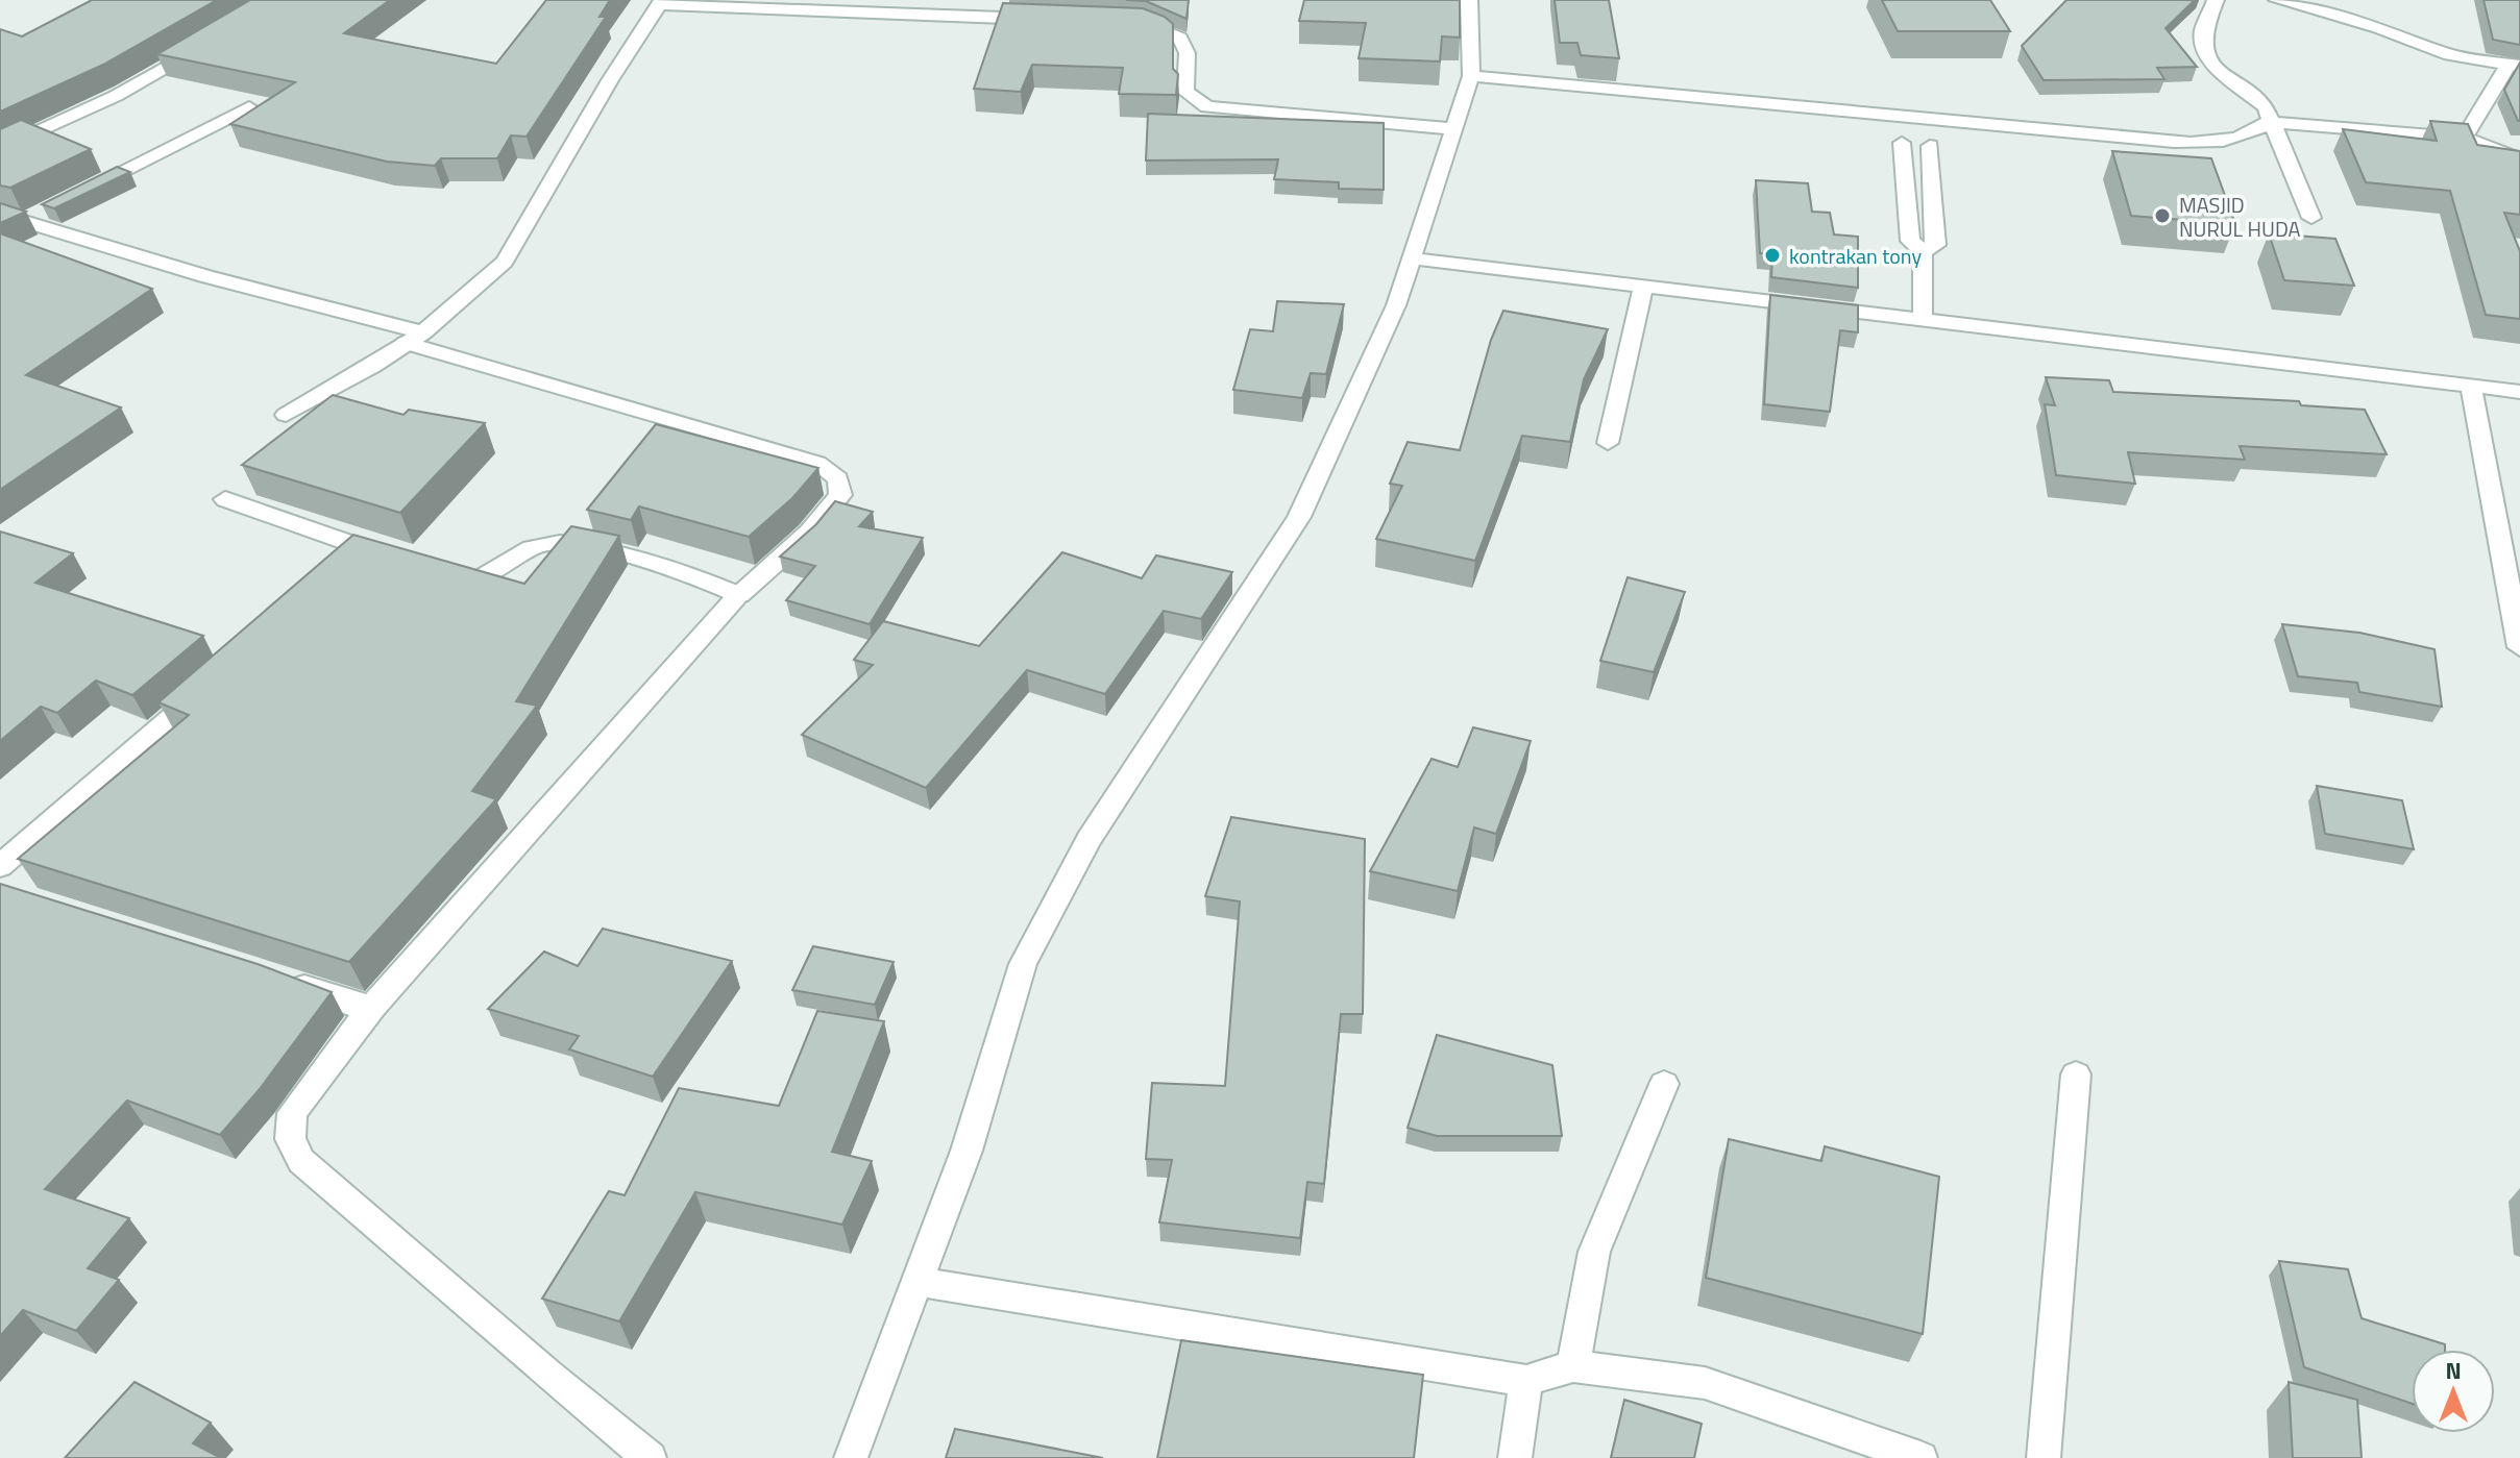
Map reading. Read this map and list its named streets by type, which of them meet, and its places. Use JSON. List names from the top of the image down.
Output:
{
  "places": ["MASJID NURUL HUDA", "kontrakan tony"],
  "north": "top"
}
